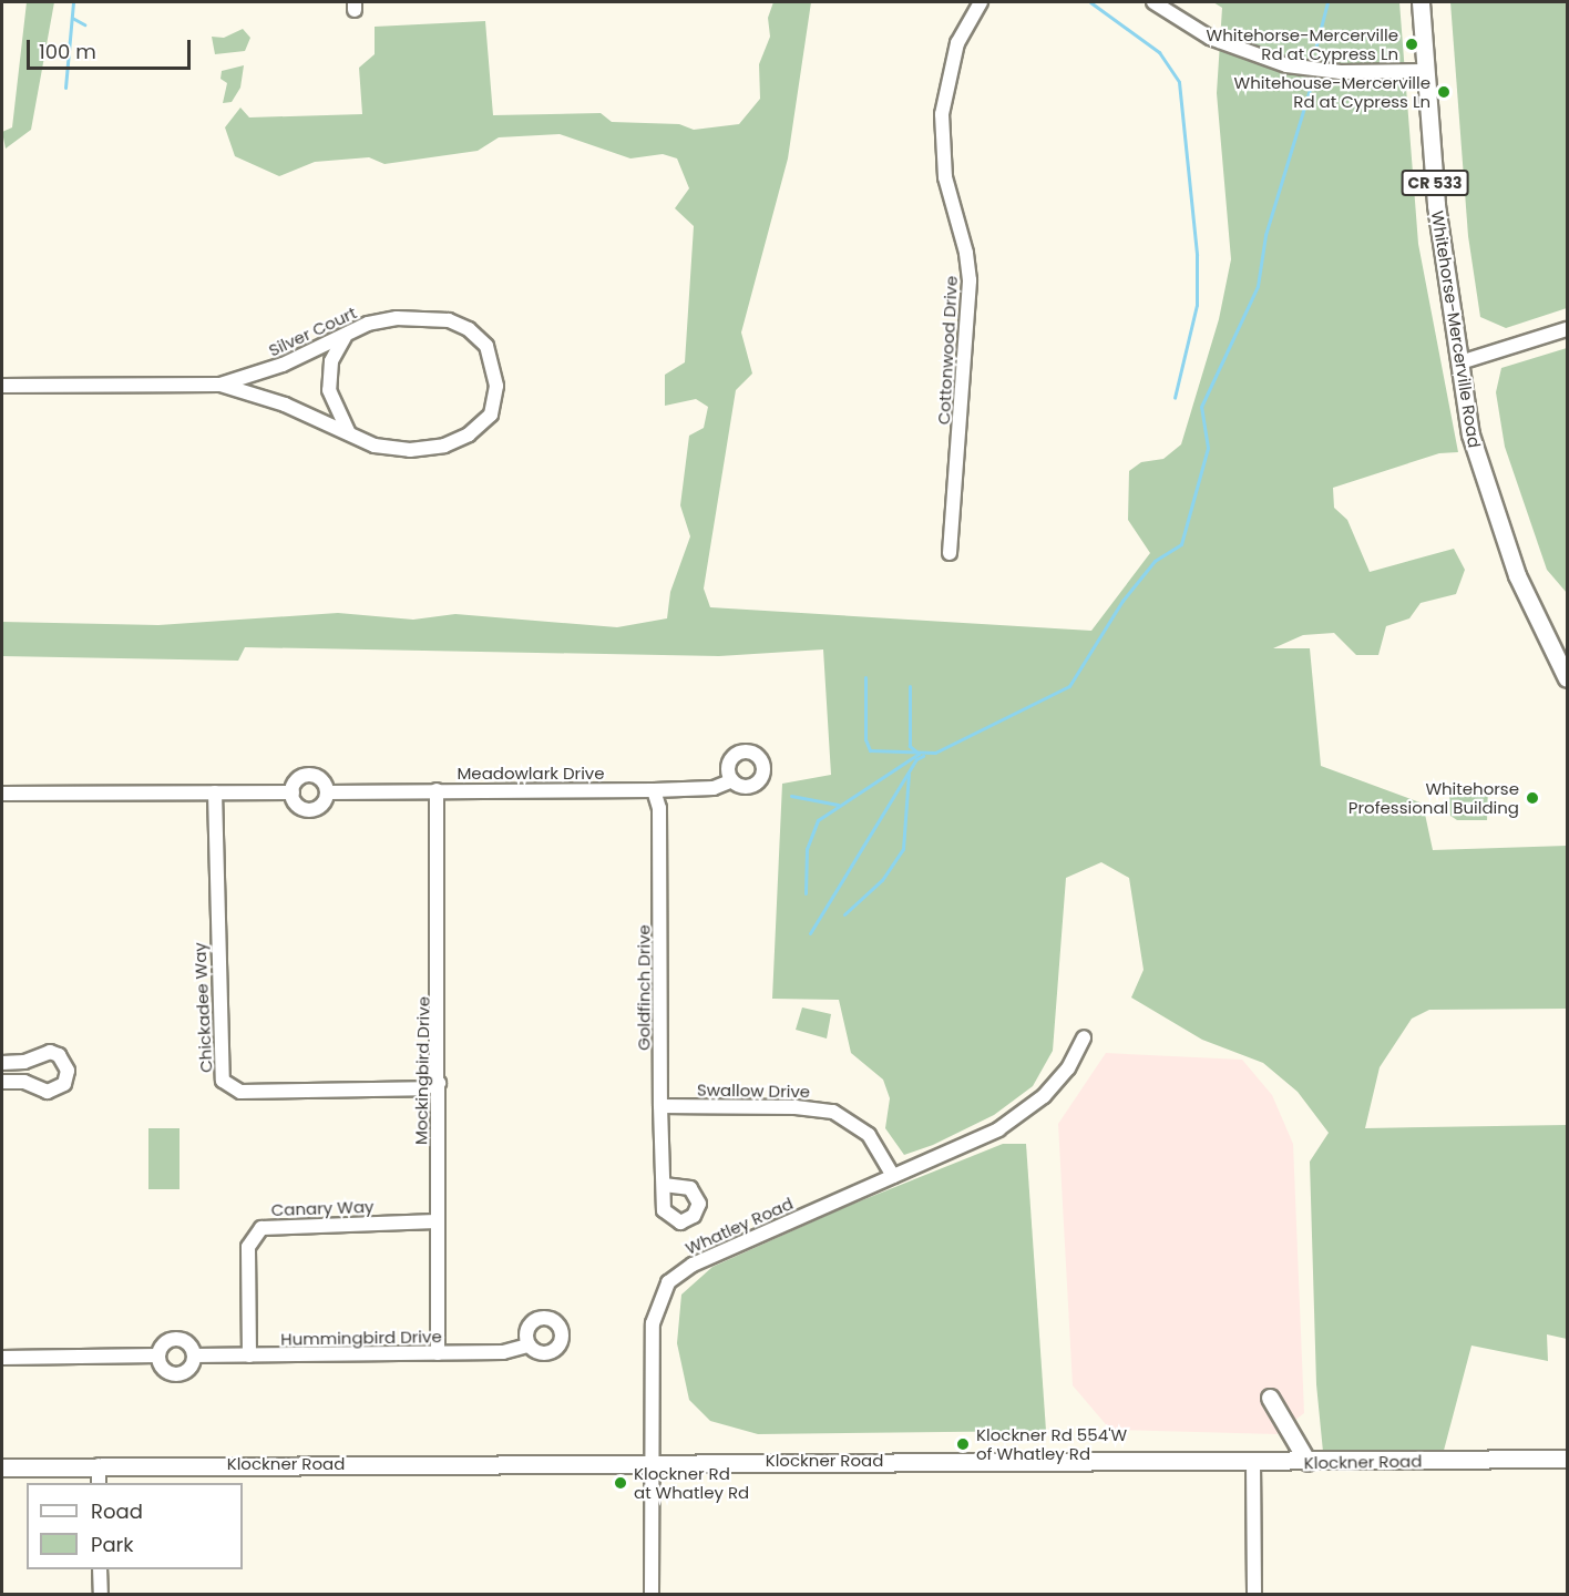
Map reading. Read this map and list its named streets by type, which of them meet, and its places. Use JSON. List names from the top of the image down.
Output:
{
  "streets": {
    "main road": ["CR 533", "Whitehorse-Mercerville Road", "Klockner Road"],
    "street": [
      "Silver Court",
      "Cottonwood Drive",
      "Meadowlark Drive",
      "Goldfinch Drive",
      "Chickadee Way",
      "Mockingbird Drive",
      "Swallow Drive",
      "Canary Way",
      "Whatley Road",
      "Hummingbird Drive"
    ]
  },
  "crossings": [
    ["Meadowlark Drive", "Goldfinch Drive"],
    ["Meadowlark Drive", "Mockingbird Drive"],
    ["Goldfinch Drive", "Swallow Drive"],
    ["Chickadee Way", "Mockingbird Drive"],
    ["Mockingbird Drive", "Canary Way"],
    ["Mockingbird Drive", "Hummingbird Drive"],
    ["Swallow Drive", "Whatley Road"],
    ["Canary Way", "Hummingbird Drive"],
    ["Whatley Road", "Klockner Road"]
  ],
  "places": [
    "Whitehorse-Mercerville Rd at Cypress Ln",
    "Whitehouse-Mercerville Rd at Cypress Ln",
    "Whitehorse Professional Building",
    "Klockner Rd 554'W of Whatley Rd",
    "Klockner Rd at Whatley Rd"
  ],
  "legend": ["Road", "Park"],
  "scale_bar": "100 m"
}
